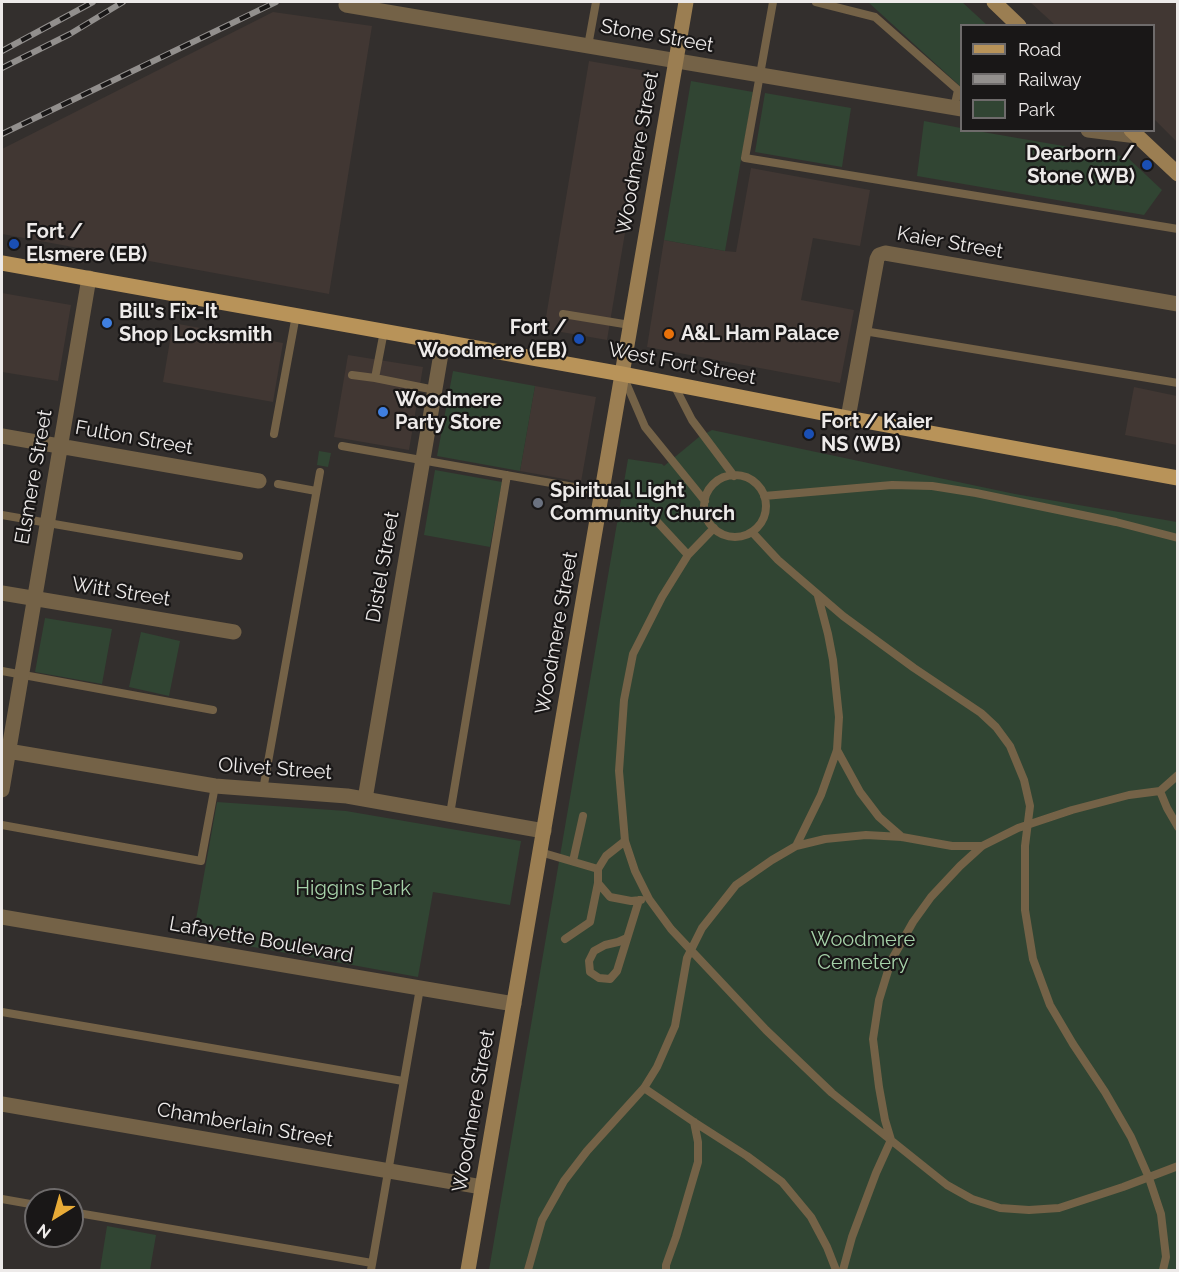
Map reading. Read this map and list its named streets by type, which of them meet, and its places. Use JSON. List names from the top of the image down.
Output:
{
  "streets": {
    "main road": ["West Fort Street"],
    "street": [
      "Stone Street",
      "Woodmere Street",
      "Kaier Street",
      "Fulton Street",
      "Elsmere Street",
      "Distel Street",
      "Witt Street",
      "Olivet Street",
      "Lafayette Boulevard",
      "Chamberlain Street"
    ]
  },
  "crossings": [
    ["Stone Street", "Woodmere Street"],
    ["Woodmere Street", "West Fort Street"],
    ["Woodmere Street", "Olivet Street"],
    ["Woodmere Street", "Lafayette Boulevard"],
    ["Woodmere Street", "Chamberlain Street"],
    ["Kaier Street", "West Fort Street"],
    ["West Fort Street", "Elsmere Street"],
    ["West Fort Street", "Distel Street"],
    ["Fulton Street", "Elsmere Street"],
    ["Elsmere Street", "Witt Street"],
    ["Elsmere Street", "Olivet Street"],
    ["Distel Street", "Olivet Street"]
  ],
  "parks": ["Higgins Park", "Woodmere Cemetery"],
  "places": [
    "Dearborn / Stone (WB)",
    "Fort / Elsmere (EB)",
    "Bill's Fix-It Shop Locksmith",
    "A&L Ham Palace",
    "Fort / Woodmere (EB)",
    "Woodmere Party Store",
    "Fort / Kaier NS (WB)",
    "Spiritual Light Community Church"
  ],
  "legend": ["Road", "Railway", "Park"],
  "north": "bottom left"
}
